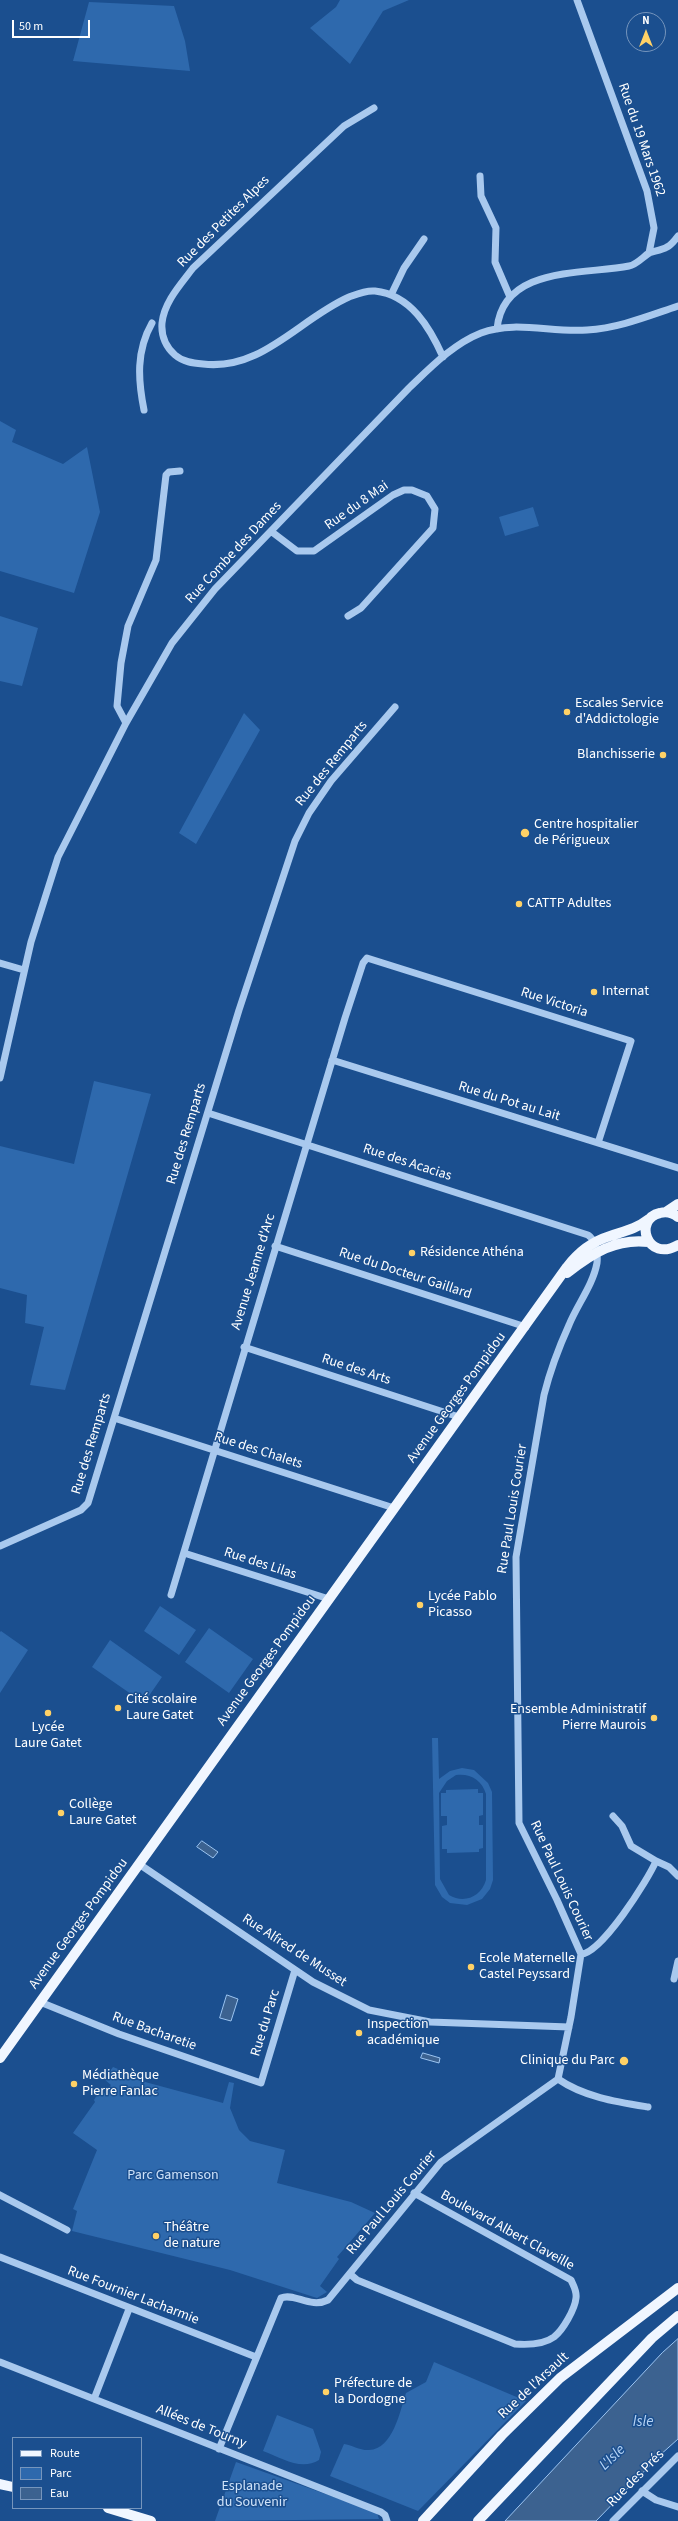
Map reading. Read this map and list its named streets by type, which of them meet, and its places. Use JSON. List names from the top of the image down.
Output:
{
  "streets": {
    "main road": ["Avenue Georges Pompidou", "Rue de l'Arsault"],
    "street": [
      "Rue du 19 Mars 1962",
      "Rue des Petites Alpes",
      "Rue du 8 Mai",
      "Rue Combe des Dames",
      "Rue des Remparts",
      "Rue Victoria",
      "Rue du Pot au Lait",
      "Rue des Acacias",
      "Avenue Jeanne d'Arc",
      "Rue du Docteur Gaillard",
      "Rue des Arts",
      "Rue des Chalets",
      "Rue Paul Louis Courier",
      "Rue des Lilas",
      "Rue Alfred de Musset",
      "Rue du Parc",
      "Rue Bacharetie",
      "Boulevard Albert Claveille",
      "Rue Fournier Lacharmie",
      "Allées de Tourny",
      "Rue des Prés"
    ]
  },
  "crossings": [
    ["Rue des Petites Alpes", "Rue Combe des Dames"],
    ["Rue du 8 Mai", "Rue Combe des Dames"],
    ["Rue des Remparts", "Rue des Acacias"],
    ["Rue des Remparts", "Rue des Chalets"],
    ["Rue Victoria", "Rue du Pot au Lait"],
    ["Rue Victoria", "Avenue Jeanne d'Arc"],
    ["Rue du Pot au Lait", "Avenue Jeanne d'Arc"],
    ["Rue des Acacias", "Avenue Jeanne d'Arc"],
    ["Rue des Acacias", "Avenue Georges Pompidou"],
    ["Rue des Acacias", "Rue Paul Louis Courier"],
    ["Avenue Jeanne d'Arc", "Rue du Docteur Gaillard"],
    ["Avenue Jeanne d'Arc", "Rue des Arts"],
    ["Avenue Jeanne d'Arc", "Rue des Chalets"],
    ["Avenue Jeanne d'Arc", "Rue des Lilas"],
    ["Rue du Docteur Gaillard", "Avenue Georges Pompidou"],
    ["Rue des Arts", "Avenue Georges Pompidou"],
    ["Avenue Georges Pompidou", "Rue des Chalets"],
    ["Avenue Georges Pompidou", "Rue Paul Louis Courier"],
    ["Avenue Georges Pompidou", "Rue des Lilas"],
    ["Avenue Georges Pompidou", "Rue Alfred de Musset"],
    ["Avenue Georges Pompidou", "Rue Bacharetie"],
    ["Rue Paul Louis Courier", "Rue Alfred de Musset"],
    ["Rue Paul Louis Courier", "Boulevard Albert Claveille"],
    ["Rue Paul Louis Courier", "Rue Fournier Lacharmie"],
    ["Rue Paul Louis Courier", "Allées de Tourny"],
    ["Rue Alfred de Musset", "Rue du Parc"],
    ["Rue du Parc", "Rue Bacharetie"]
  ],
  "water": ["Isle", "L'Isle"],
  "parks": ["Parc Gamenson", "Esplanade du Souvenir"],
  "places": [
    "Escales Service d'Addictologie",
    "Blanchisserie",
    "Centre hospitalier de Périgueux",
    "CATTP Adultes",
    "Internat",
    "Résidence Athéna",
    "Lycée Pablo Picasso",
    "Cité scolaire Laure Gatet",
    "Lycée Laure Gatet",
    "Ensemble Administratif Pierre Maurois",
    "Collège Laure Gatet",
    "Ecole Maternelle Castel Peyssard",
    "Inspection académique",
    "Clinique du Parc",
    "Médiathèque Pierre Fanlac",
    "Théâtre de nature",
    "Préfecture de la Dordogne"
  ],
  "legend": ["Route", "Parc", "Eau"],
  "scale_bar": "50 m",
  "north": "top"
}
